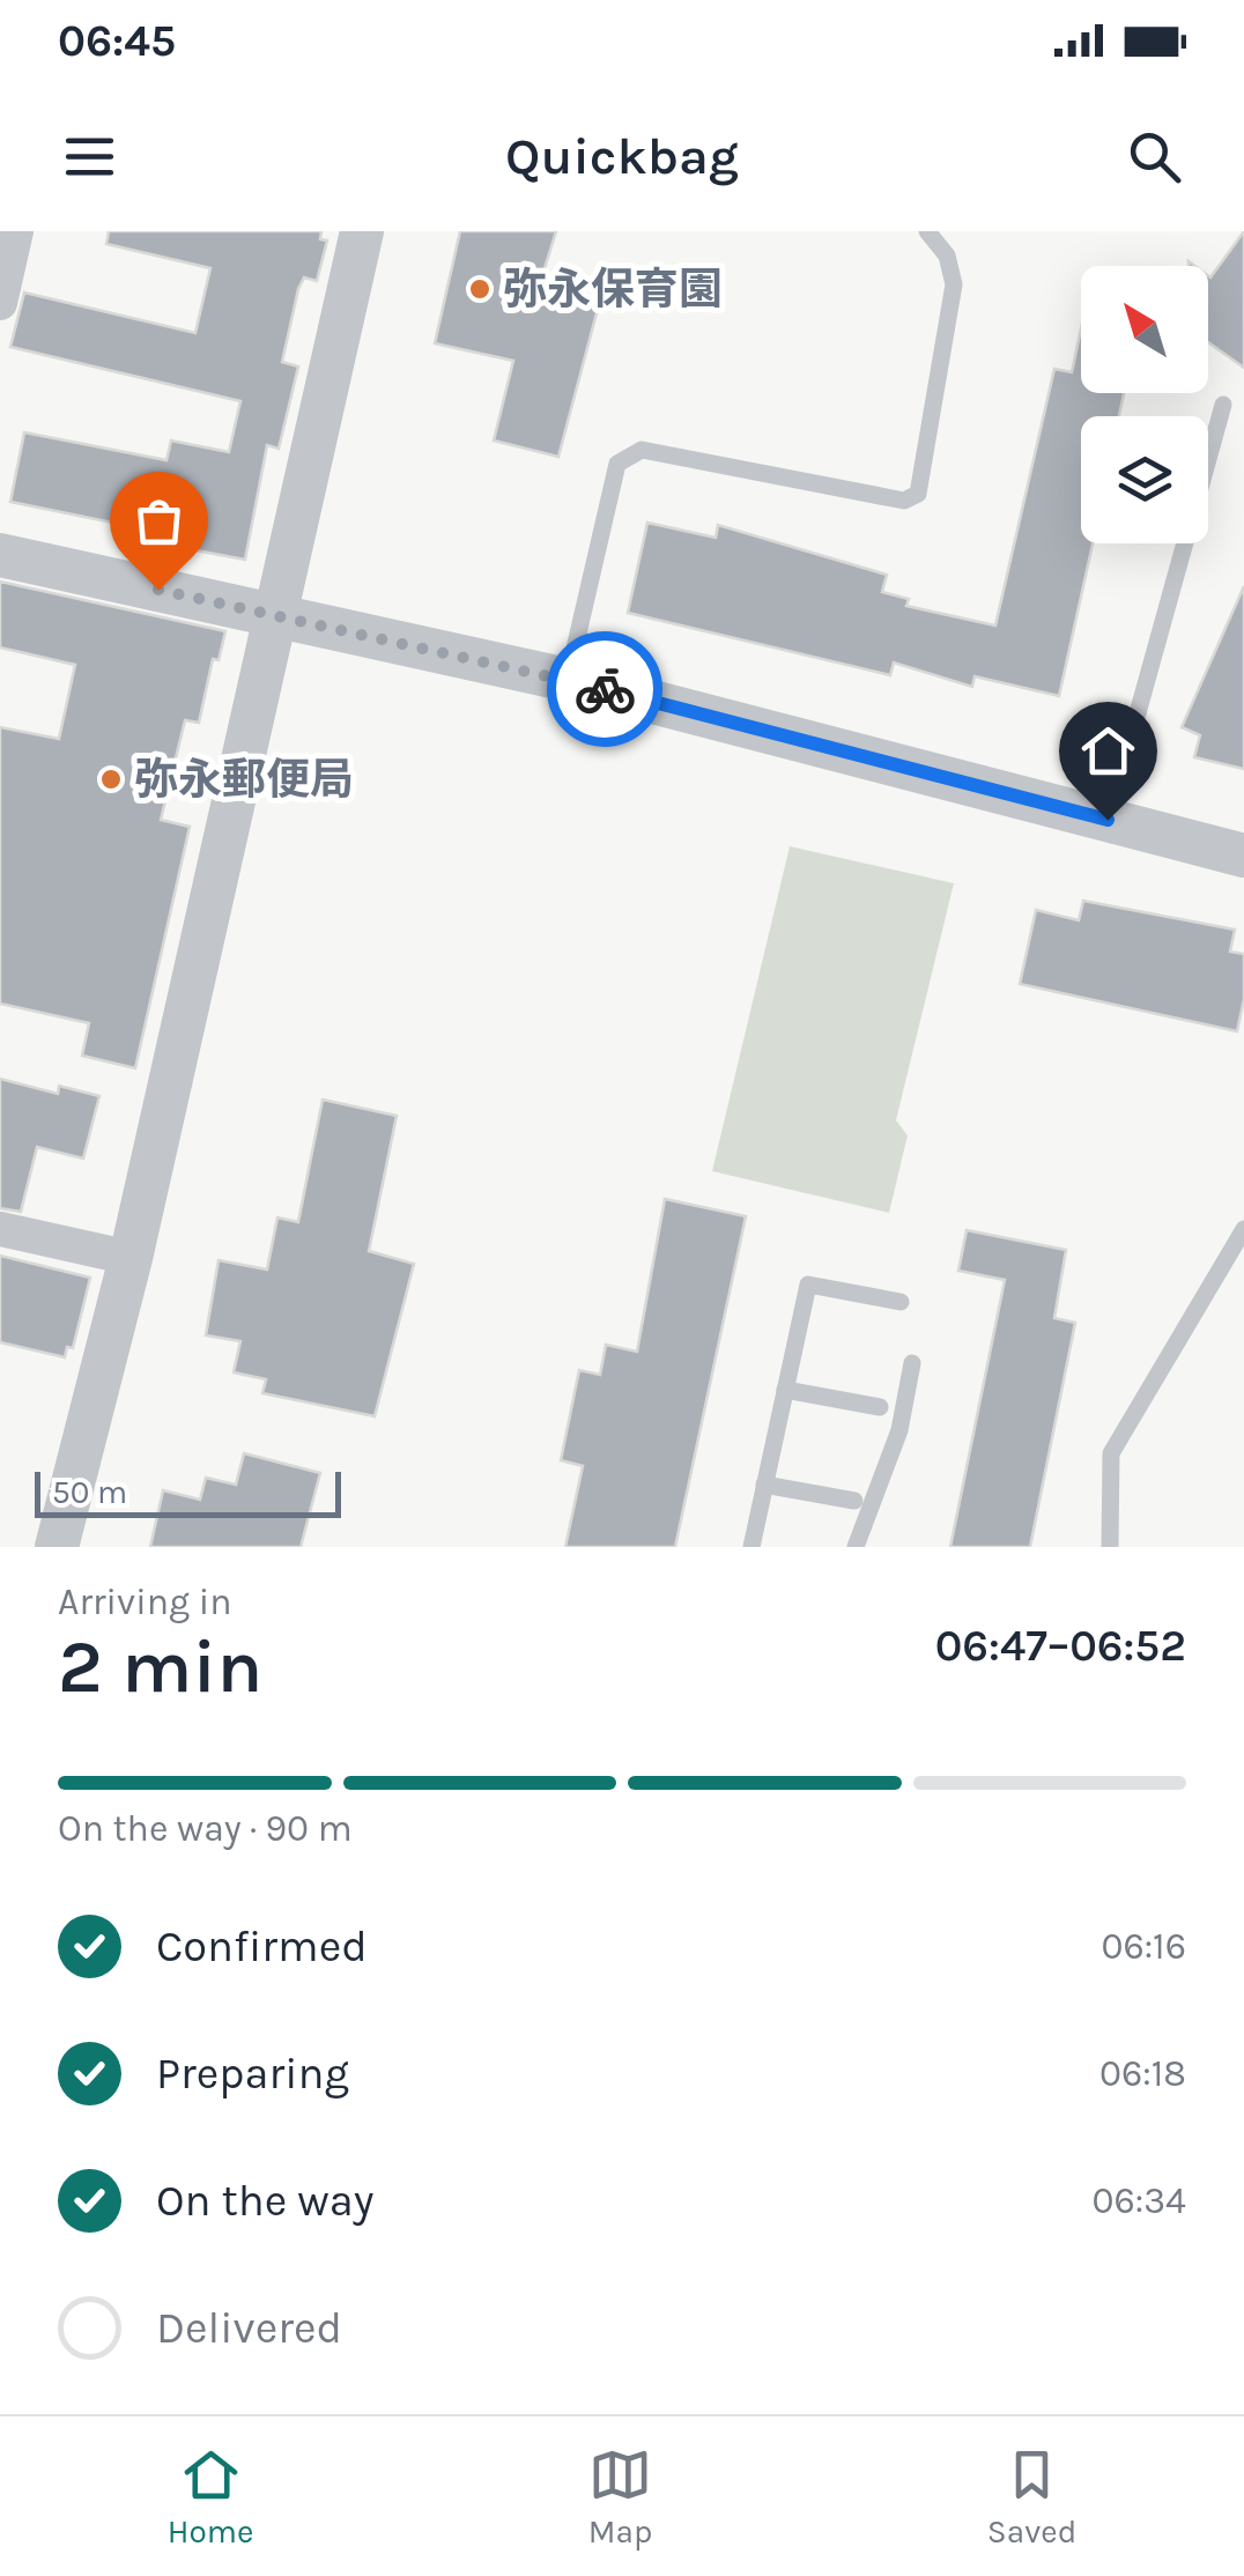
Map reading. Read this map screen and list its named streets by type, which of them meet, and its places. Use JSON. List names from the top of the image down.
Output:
{
  "places": ["弥永保育園", "弥永郵便局"],
  "scale_bar": "50 m",
  "north": "top left",
  "page": {
    "status": "06:45",
    "header": "Quickbag",
    "scale": "50 m",
    "heading": ["2 min", "Arriving in", "06:47–06:52"],
    "bar": "On the way · 90 m",
    "list": [
      ["Confirmed", "06:16"],
      ["Preparing", "06:18"],
      ["On the way", "06:34"],
      "Delivered"
    ],
    "tabs": ["Home", "Map", "Saved"]
  }
}
